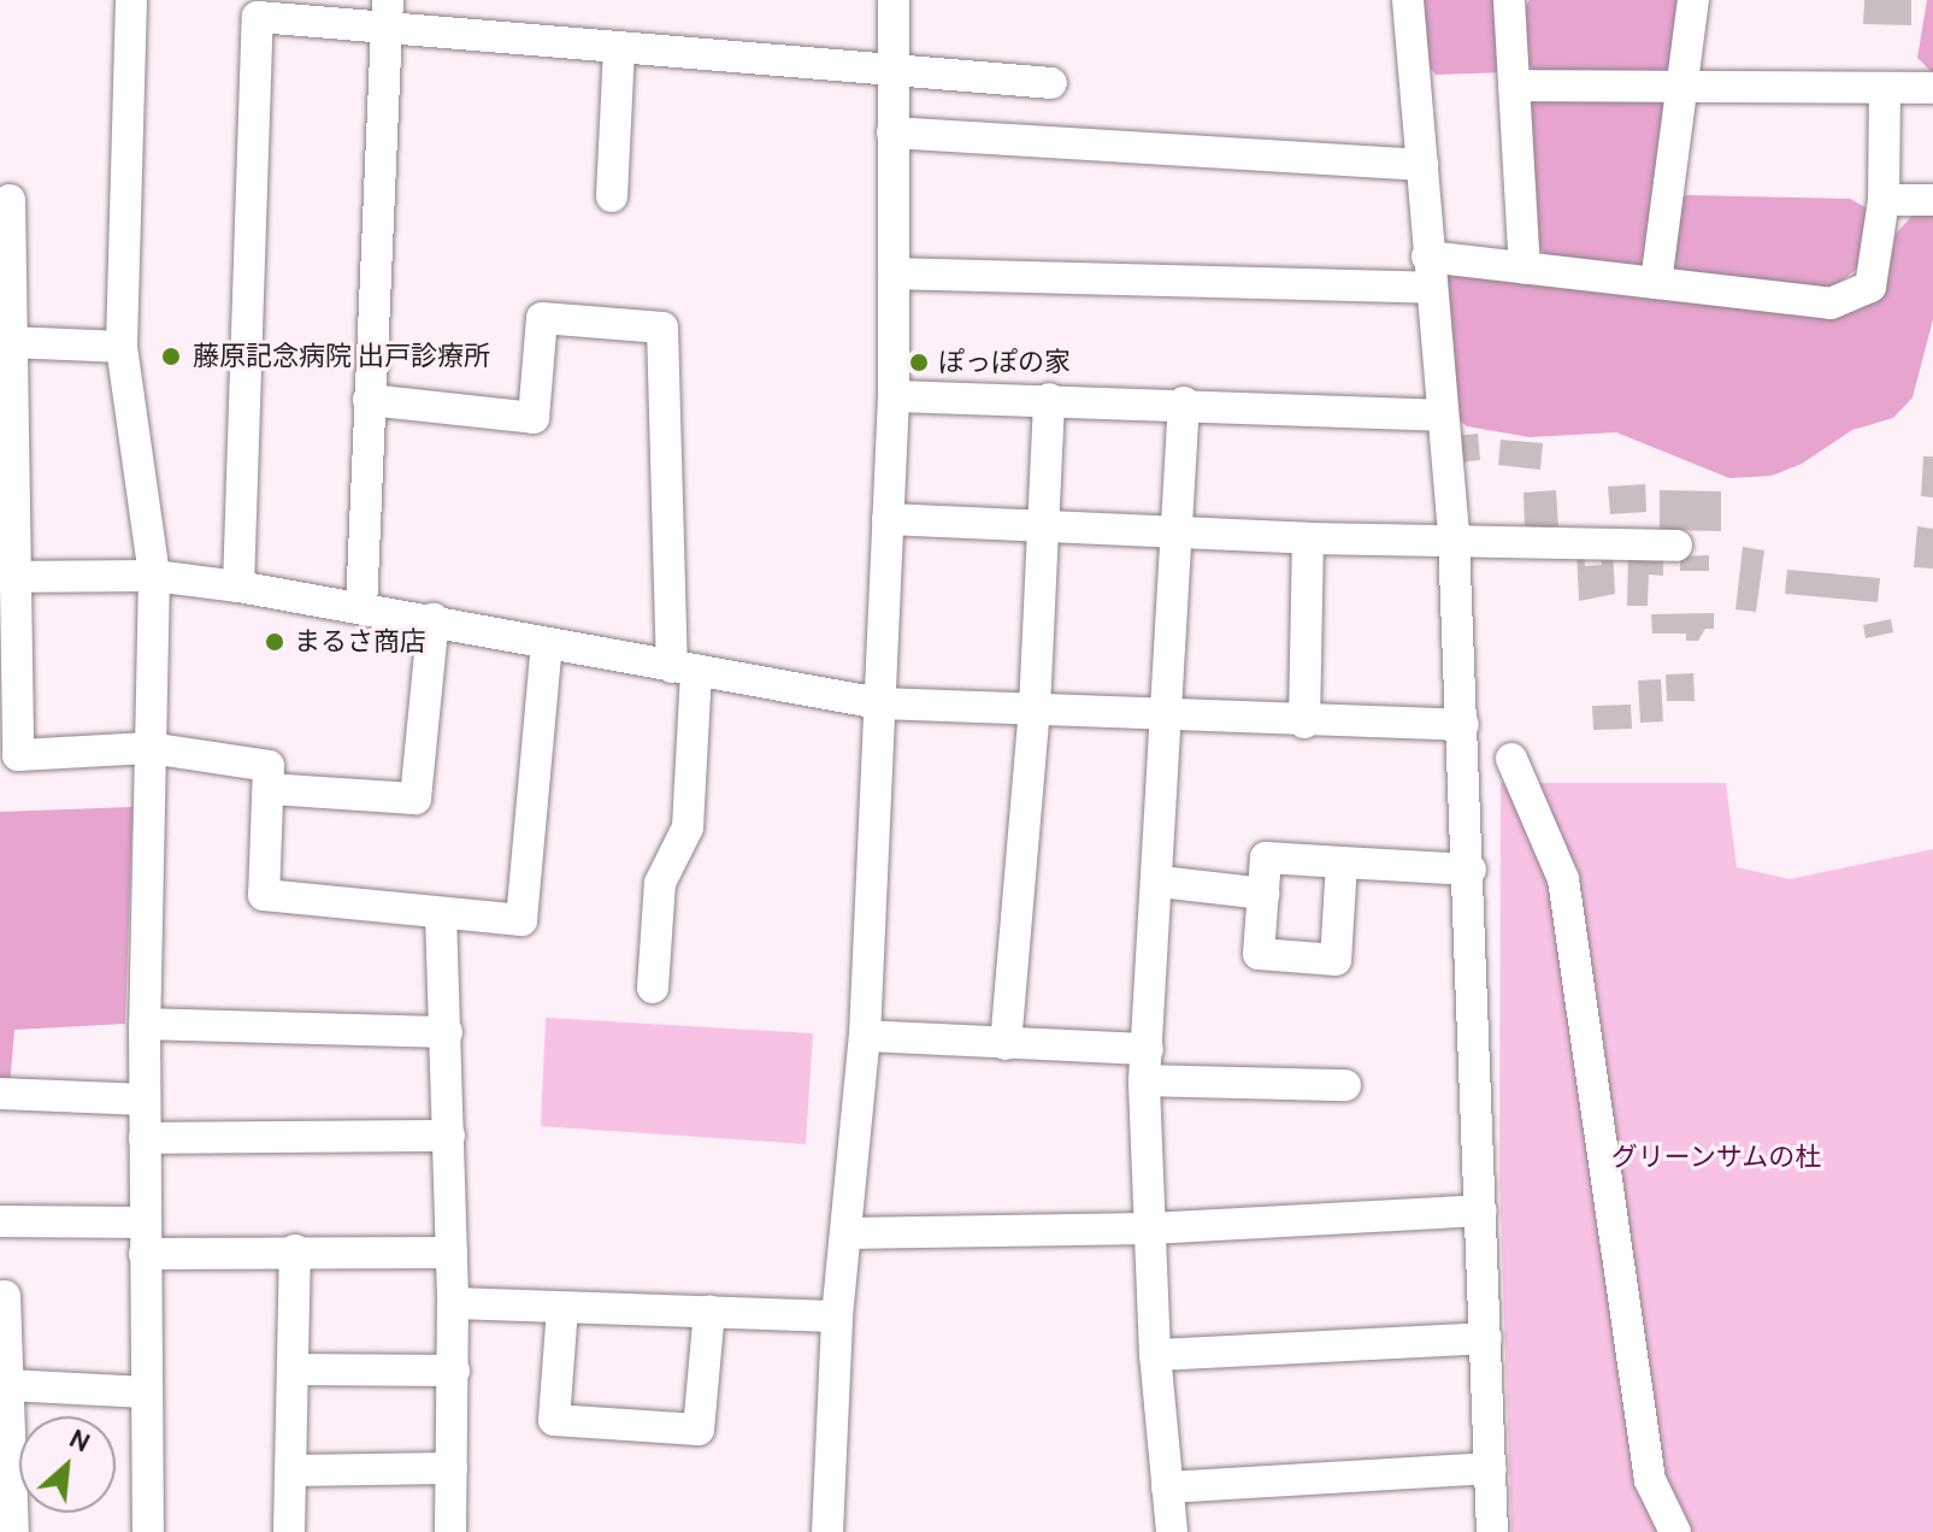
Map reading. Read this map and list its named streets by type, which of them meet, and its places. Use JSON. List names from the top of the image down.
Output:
{
  "parks": ["グリーンサムの杜"],
  "places": ["藤原記念病院 出戸診療所", "ぽっぽの家", "まるさ商店"],
  "north": "top right"
}
